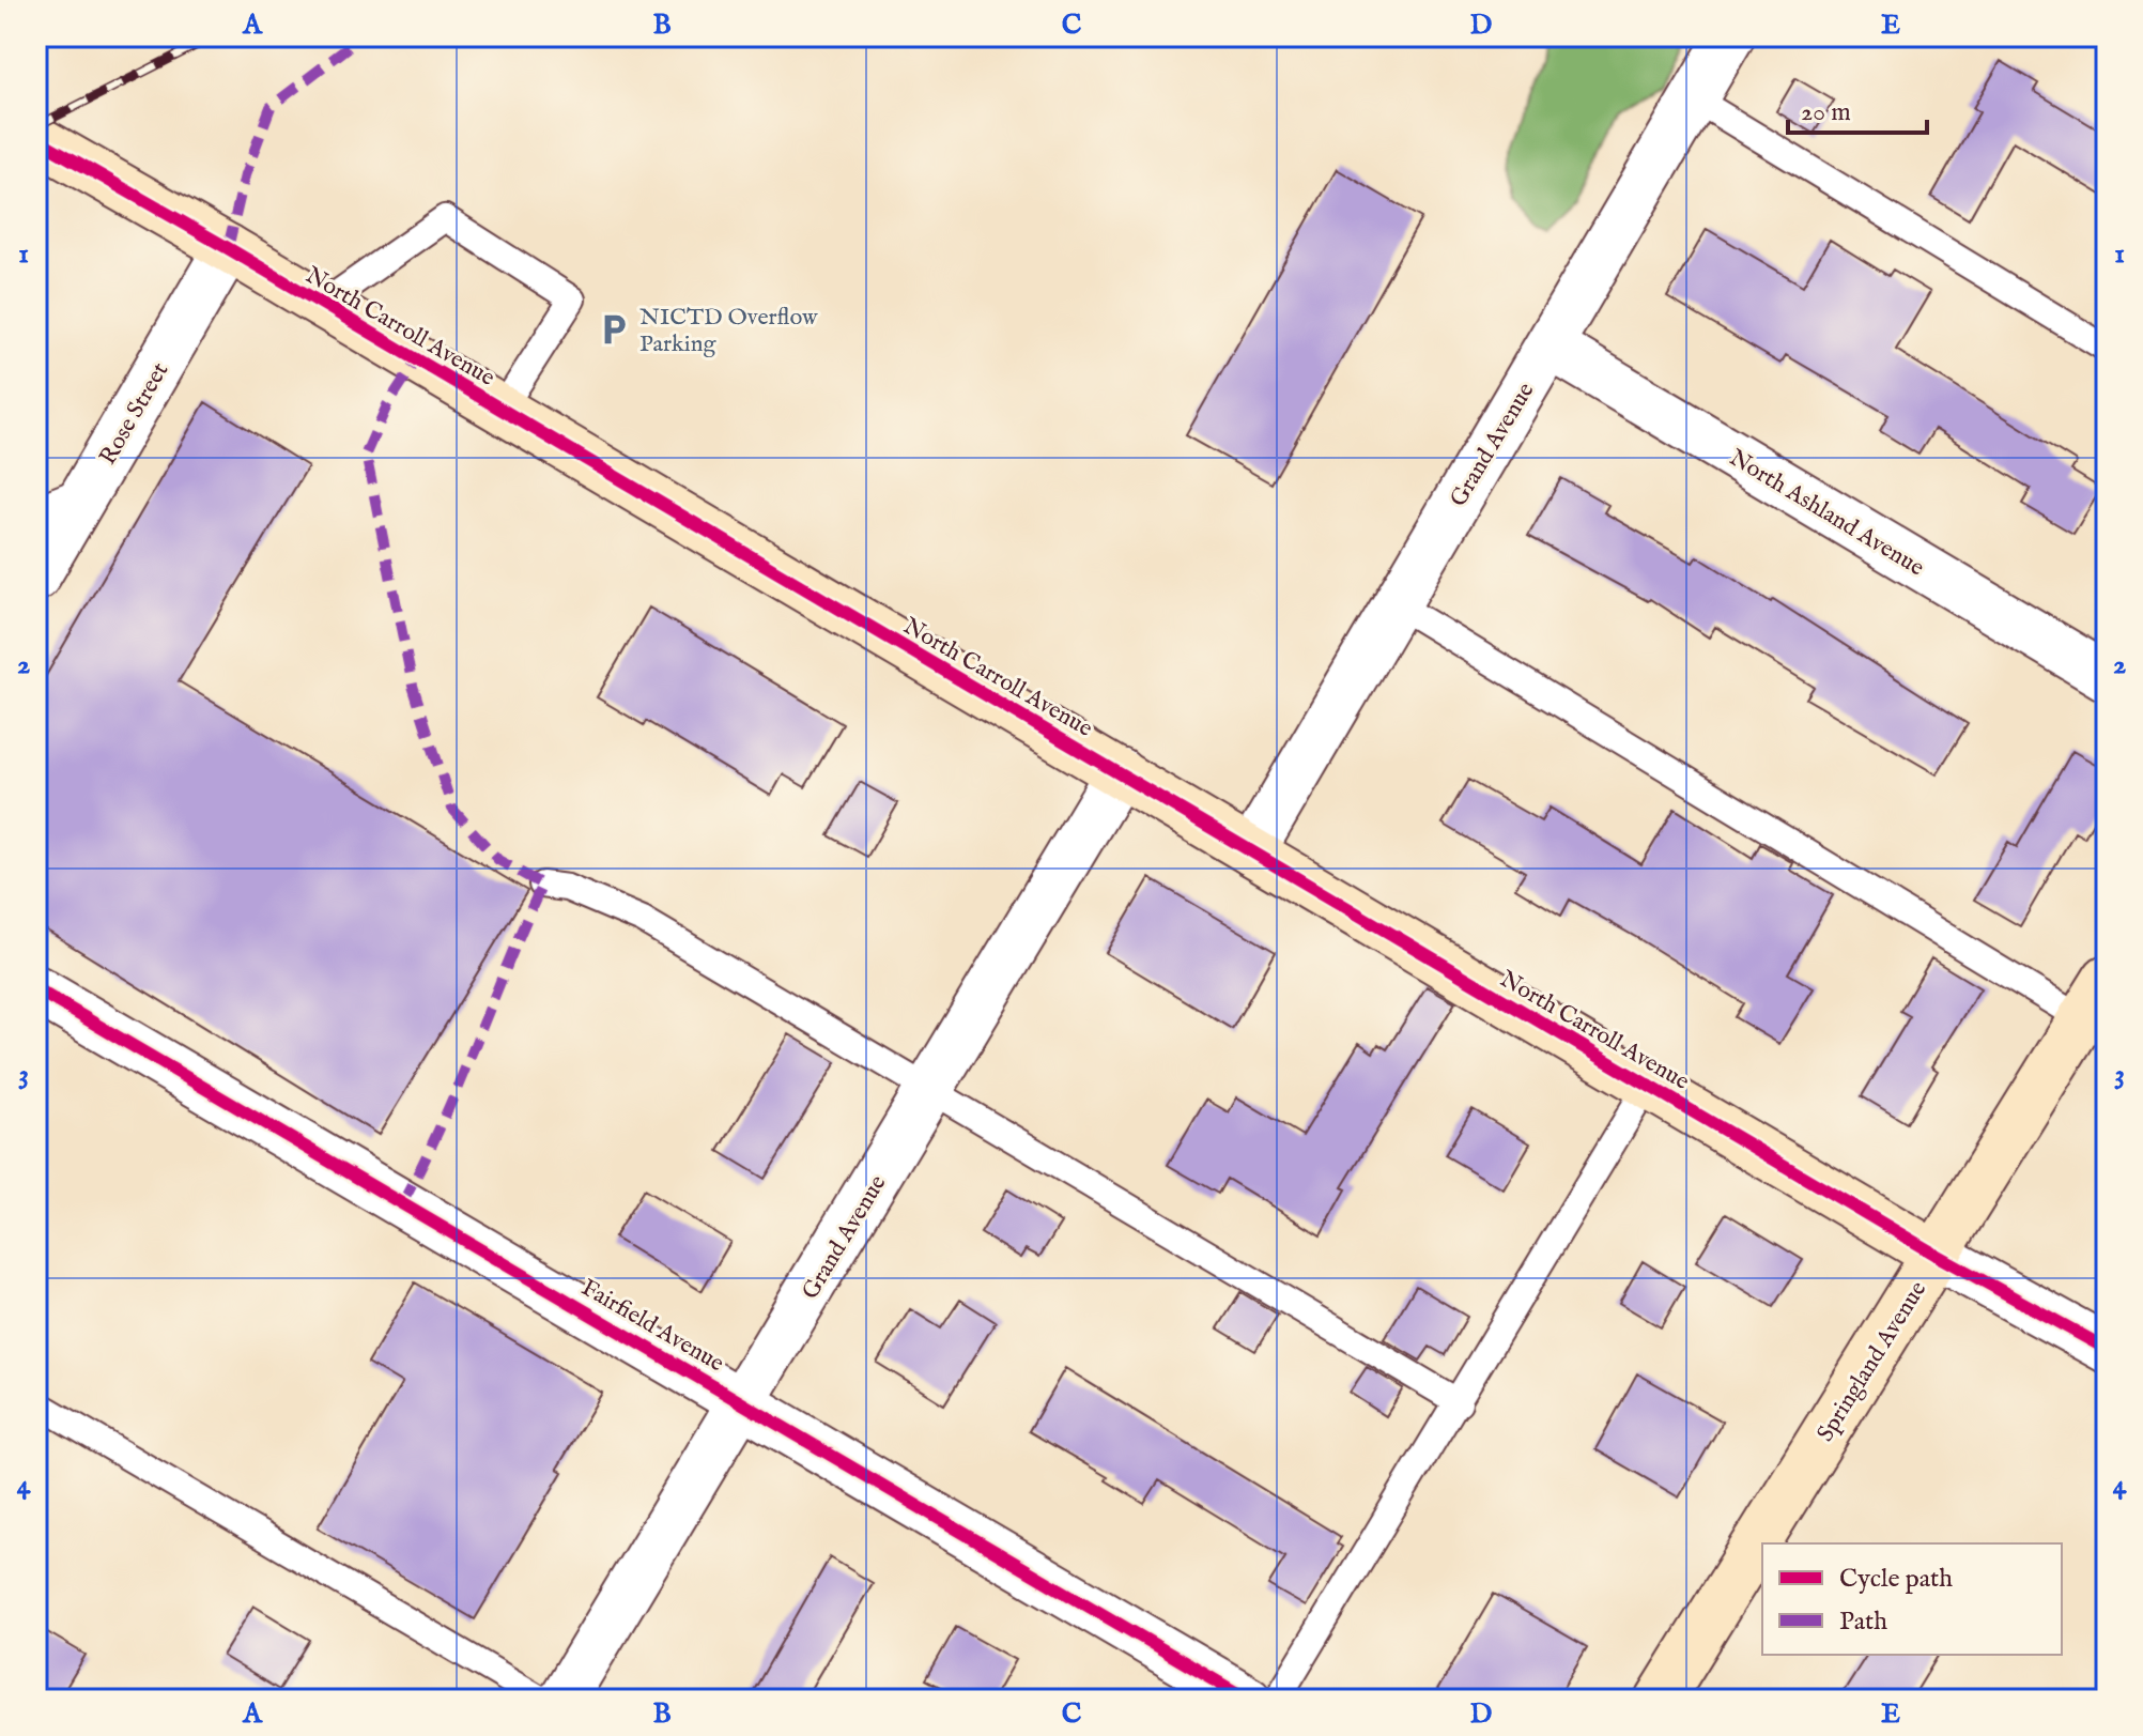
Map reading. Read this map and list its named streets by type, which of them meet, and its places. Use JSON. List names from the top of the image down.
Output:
{
  "streets": {
    "street": [
      "North Carroll Avenue",
      "Rose Street",
      "Grand Avenue",
      "North Ashland Avenue",
      "Fairfield Avenue",
      "Springland Avenue"
    ]
  },
  "crossings": [
    ["North Carroll Avenue", "Rose Street"],
    ["North Carroll Avenue", "Grand Avenue"],
    ["North Carroll Avenue", "Springland Avenue"],
    ["Grand Avenue", "North Ashland Avenue"],
    ["Grand Avenue", "Fairfield Avenue"]
  ],
  "places": {
    "parking": ["NICTD Overflow Parking"]
  },
  "legend": ["Cycle path", "Path"],
  "scale_bar": "20 m",
  "grid": {
    "columns": [
      "A",
      "B",
      "C",
      "D",
      "E"
    ],
    "rows": [
      "1",
      "2",
      "3",
      "4"
    ]
  }
}
